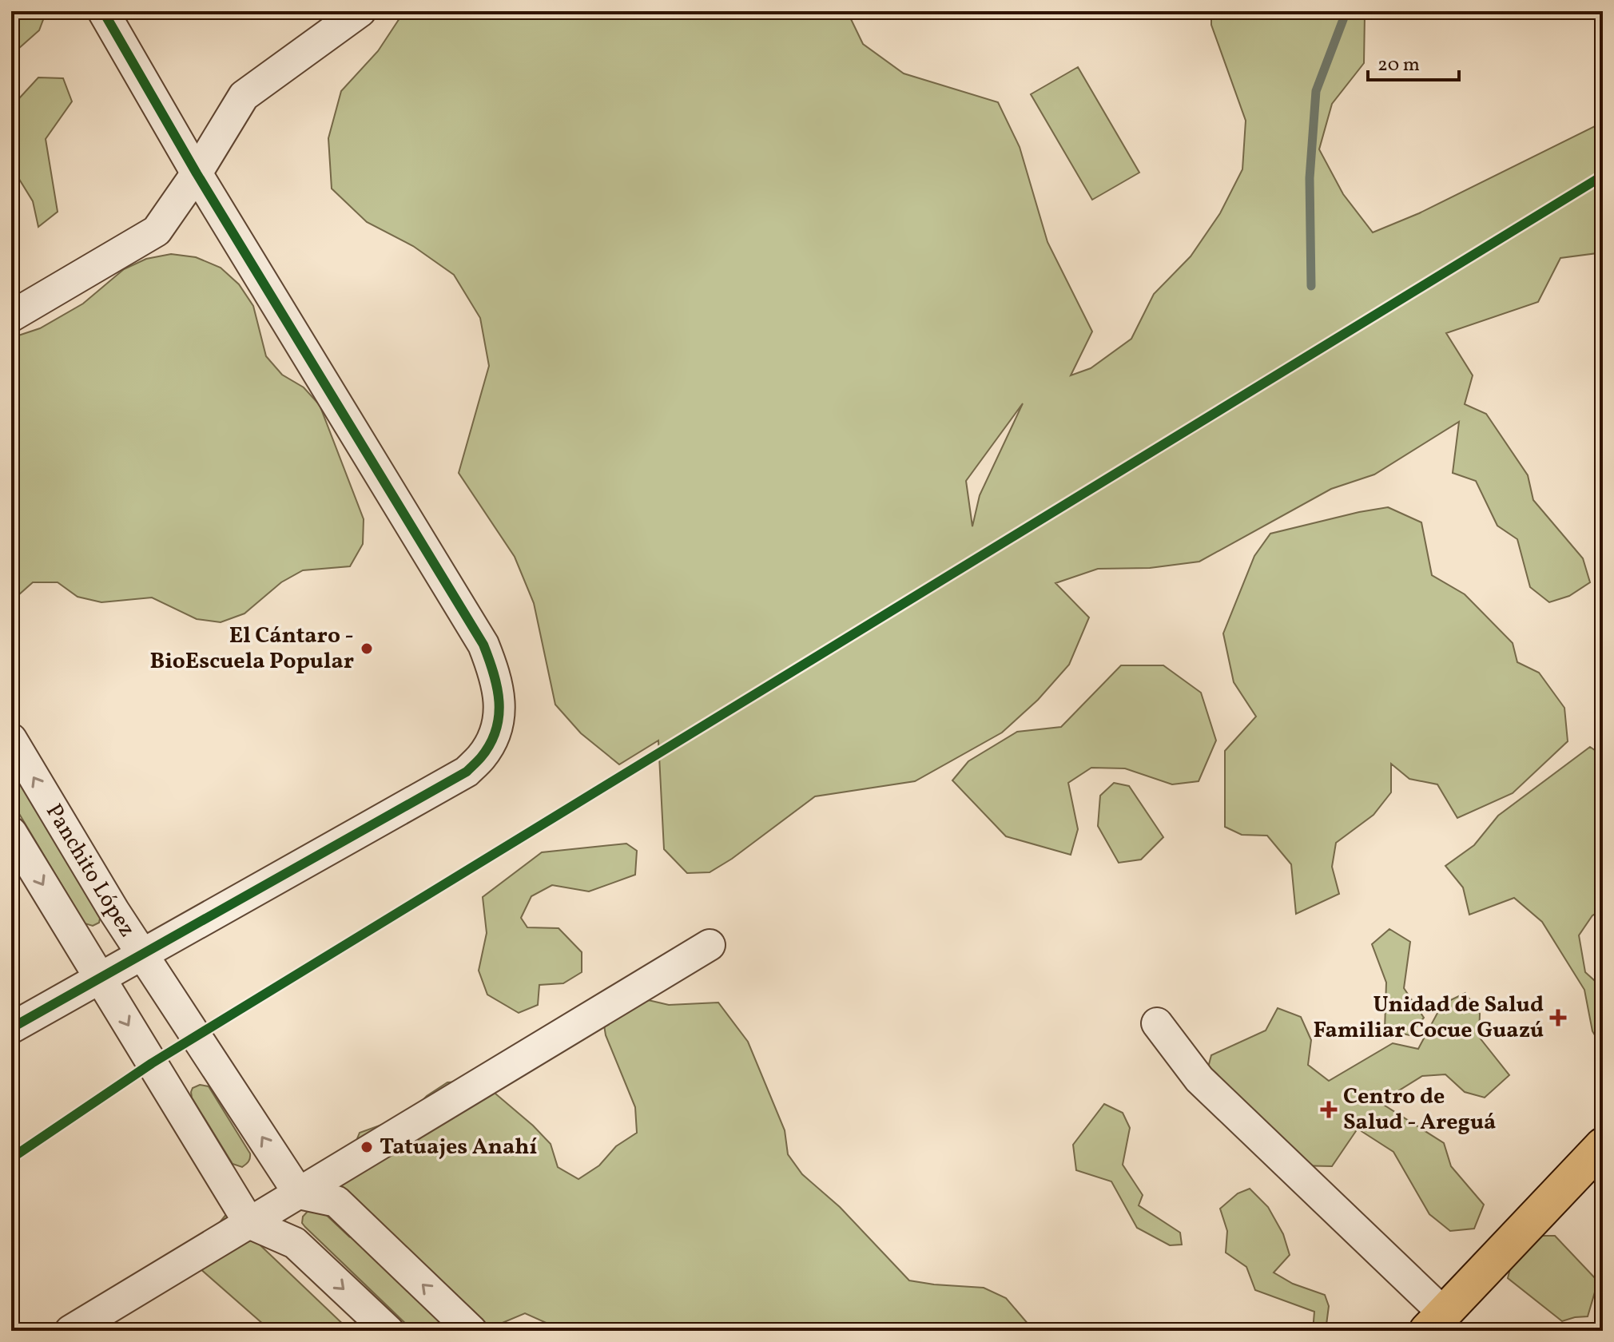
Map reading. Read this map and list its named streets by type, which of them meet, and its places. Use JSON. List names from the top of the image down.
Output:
{
  "streets": {
    "street": ["Panchito López"]
  },
  "places": {
    "other": ["El Cántaro - BioEscuela Popular", "Tatuajes Anahí"],
    "health": ["Unidad de Salud Familiar Cocue Guazú", "Centro de Salud - Areguá"]
  },
  "scale_bar": "20 m"
}
